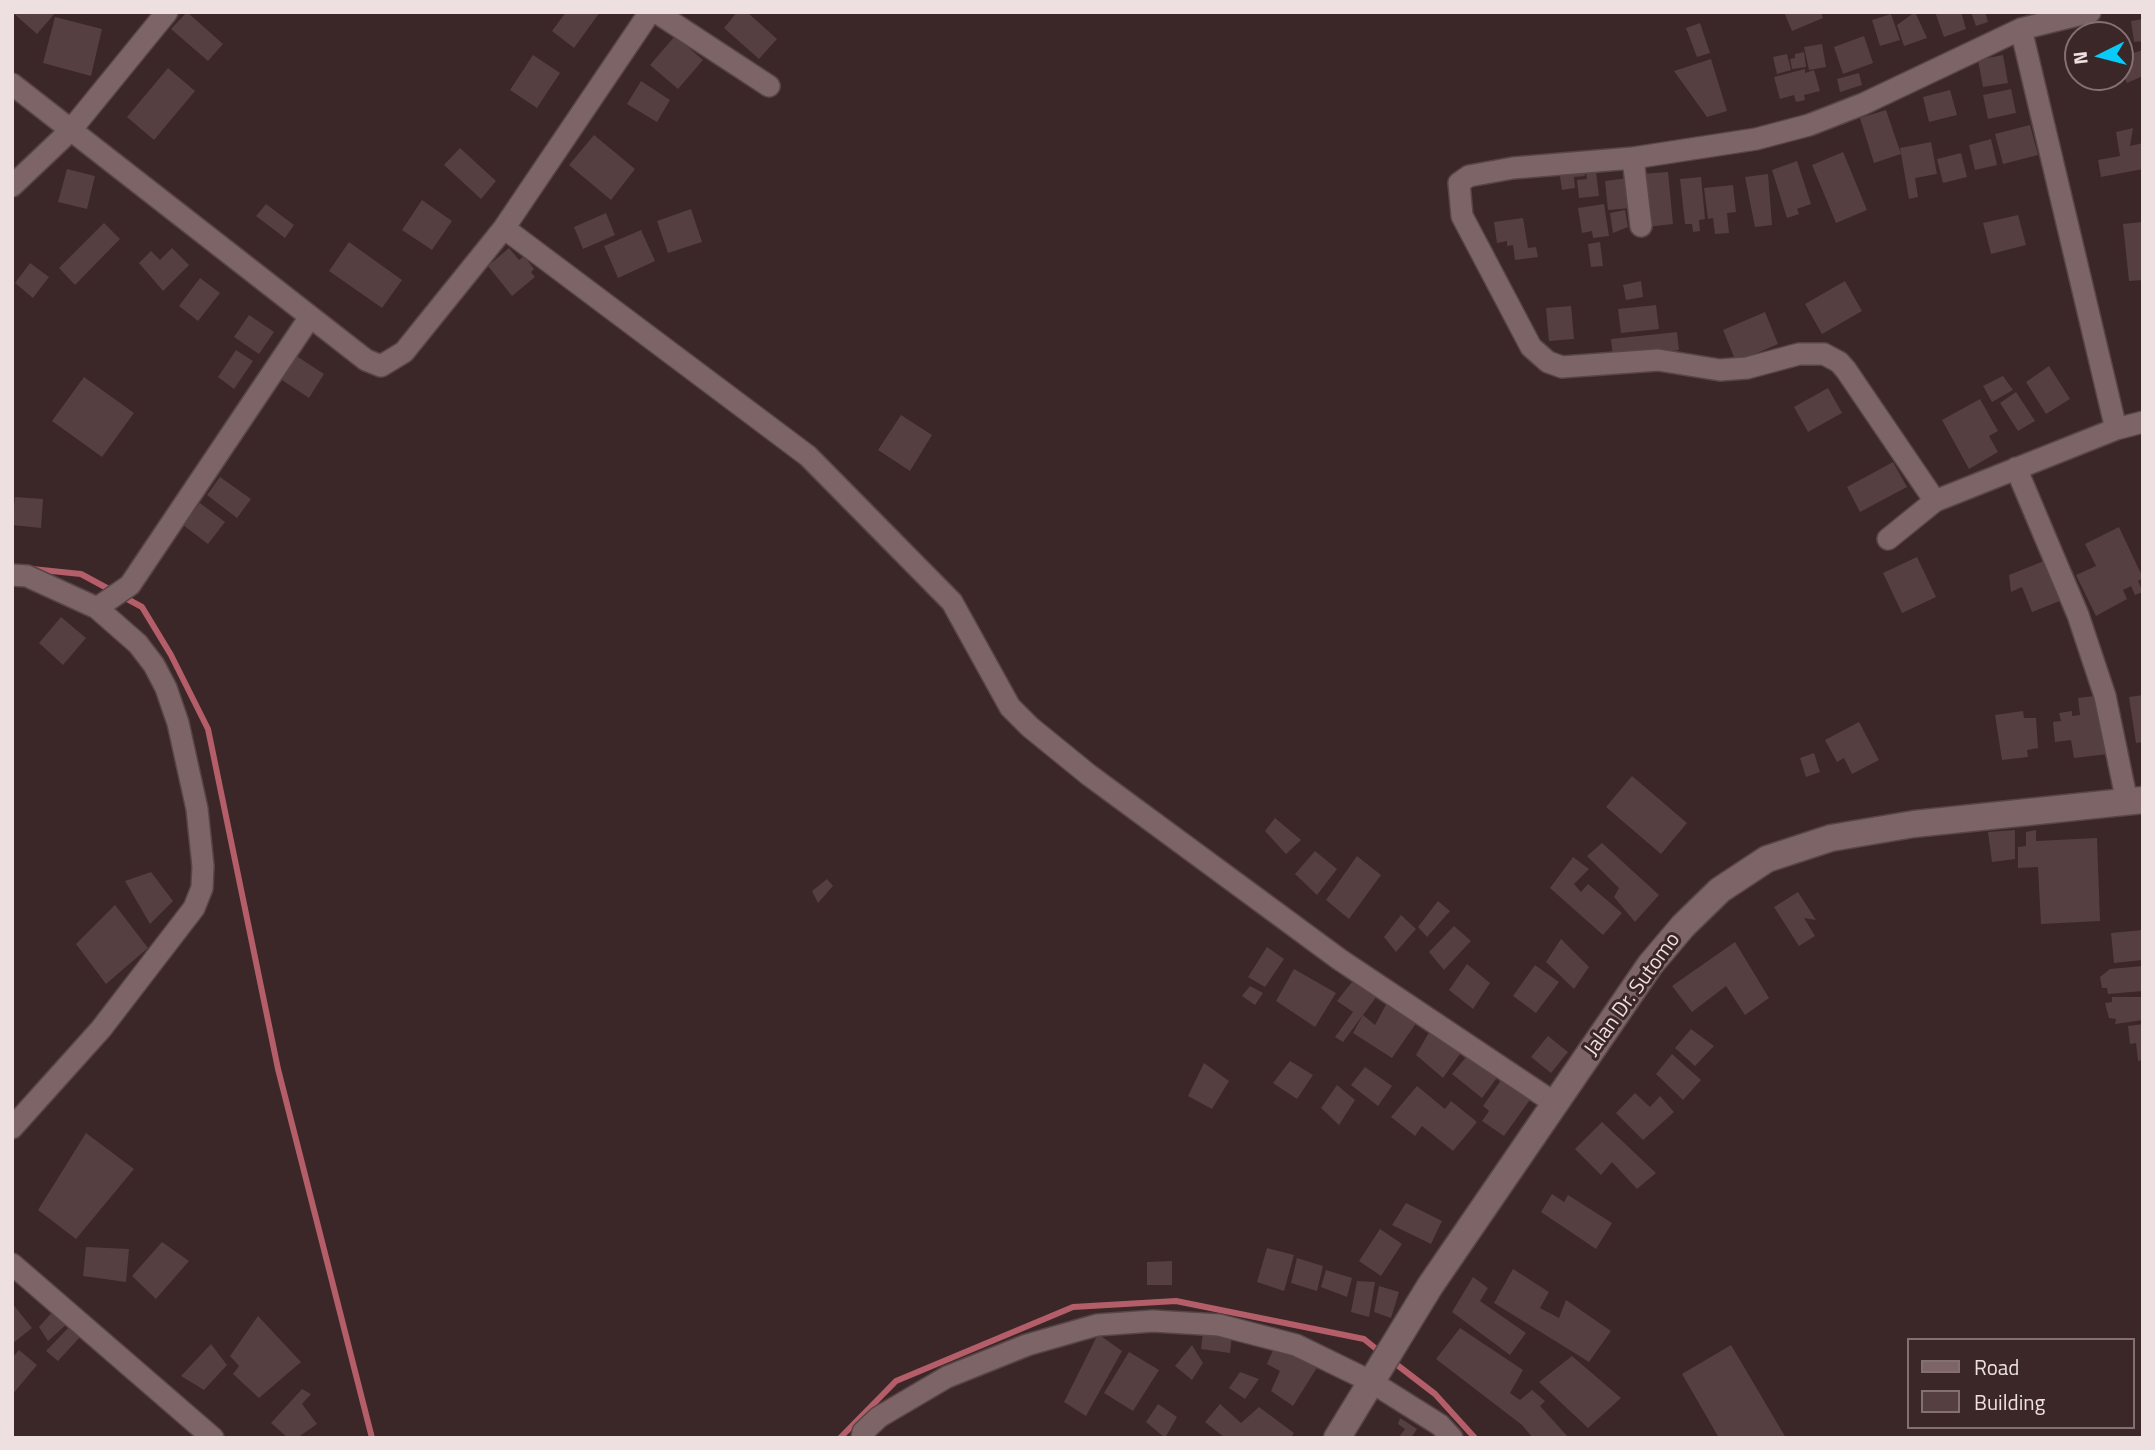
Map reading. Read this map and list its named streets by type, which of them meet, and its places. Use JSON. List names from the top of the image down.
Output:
{
  "streets": {
    "street": ["Jalan Dr. Sutomo"]
  },
  "legend": ["Road", "Building"],
  "north": "left"
}
